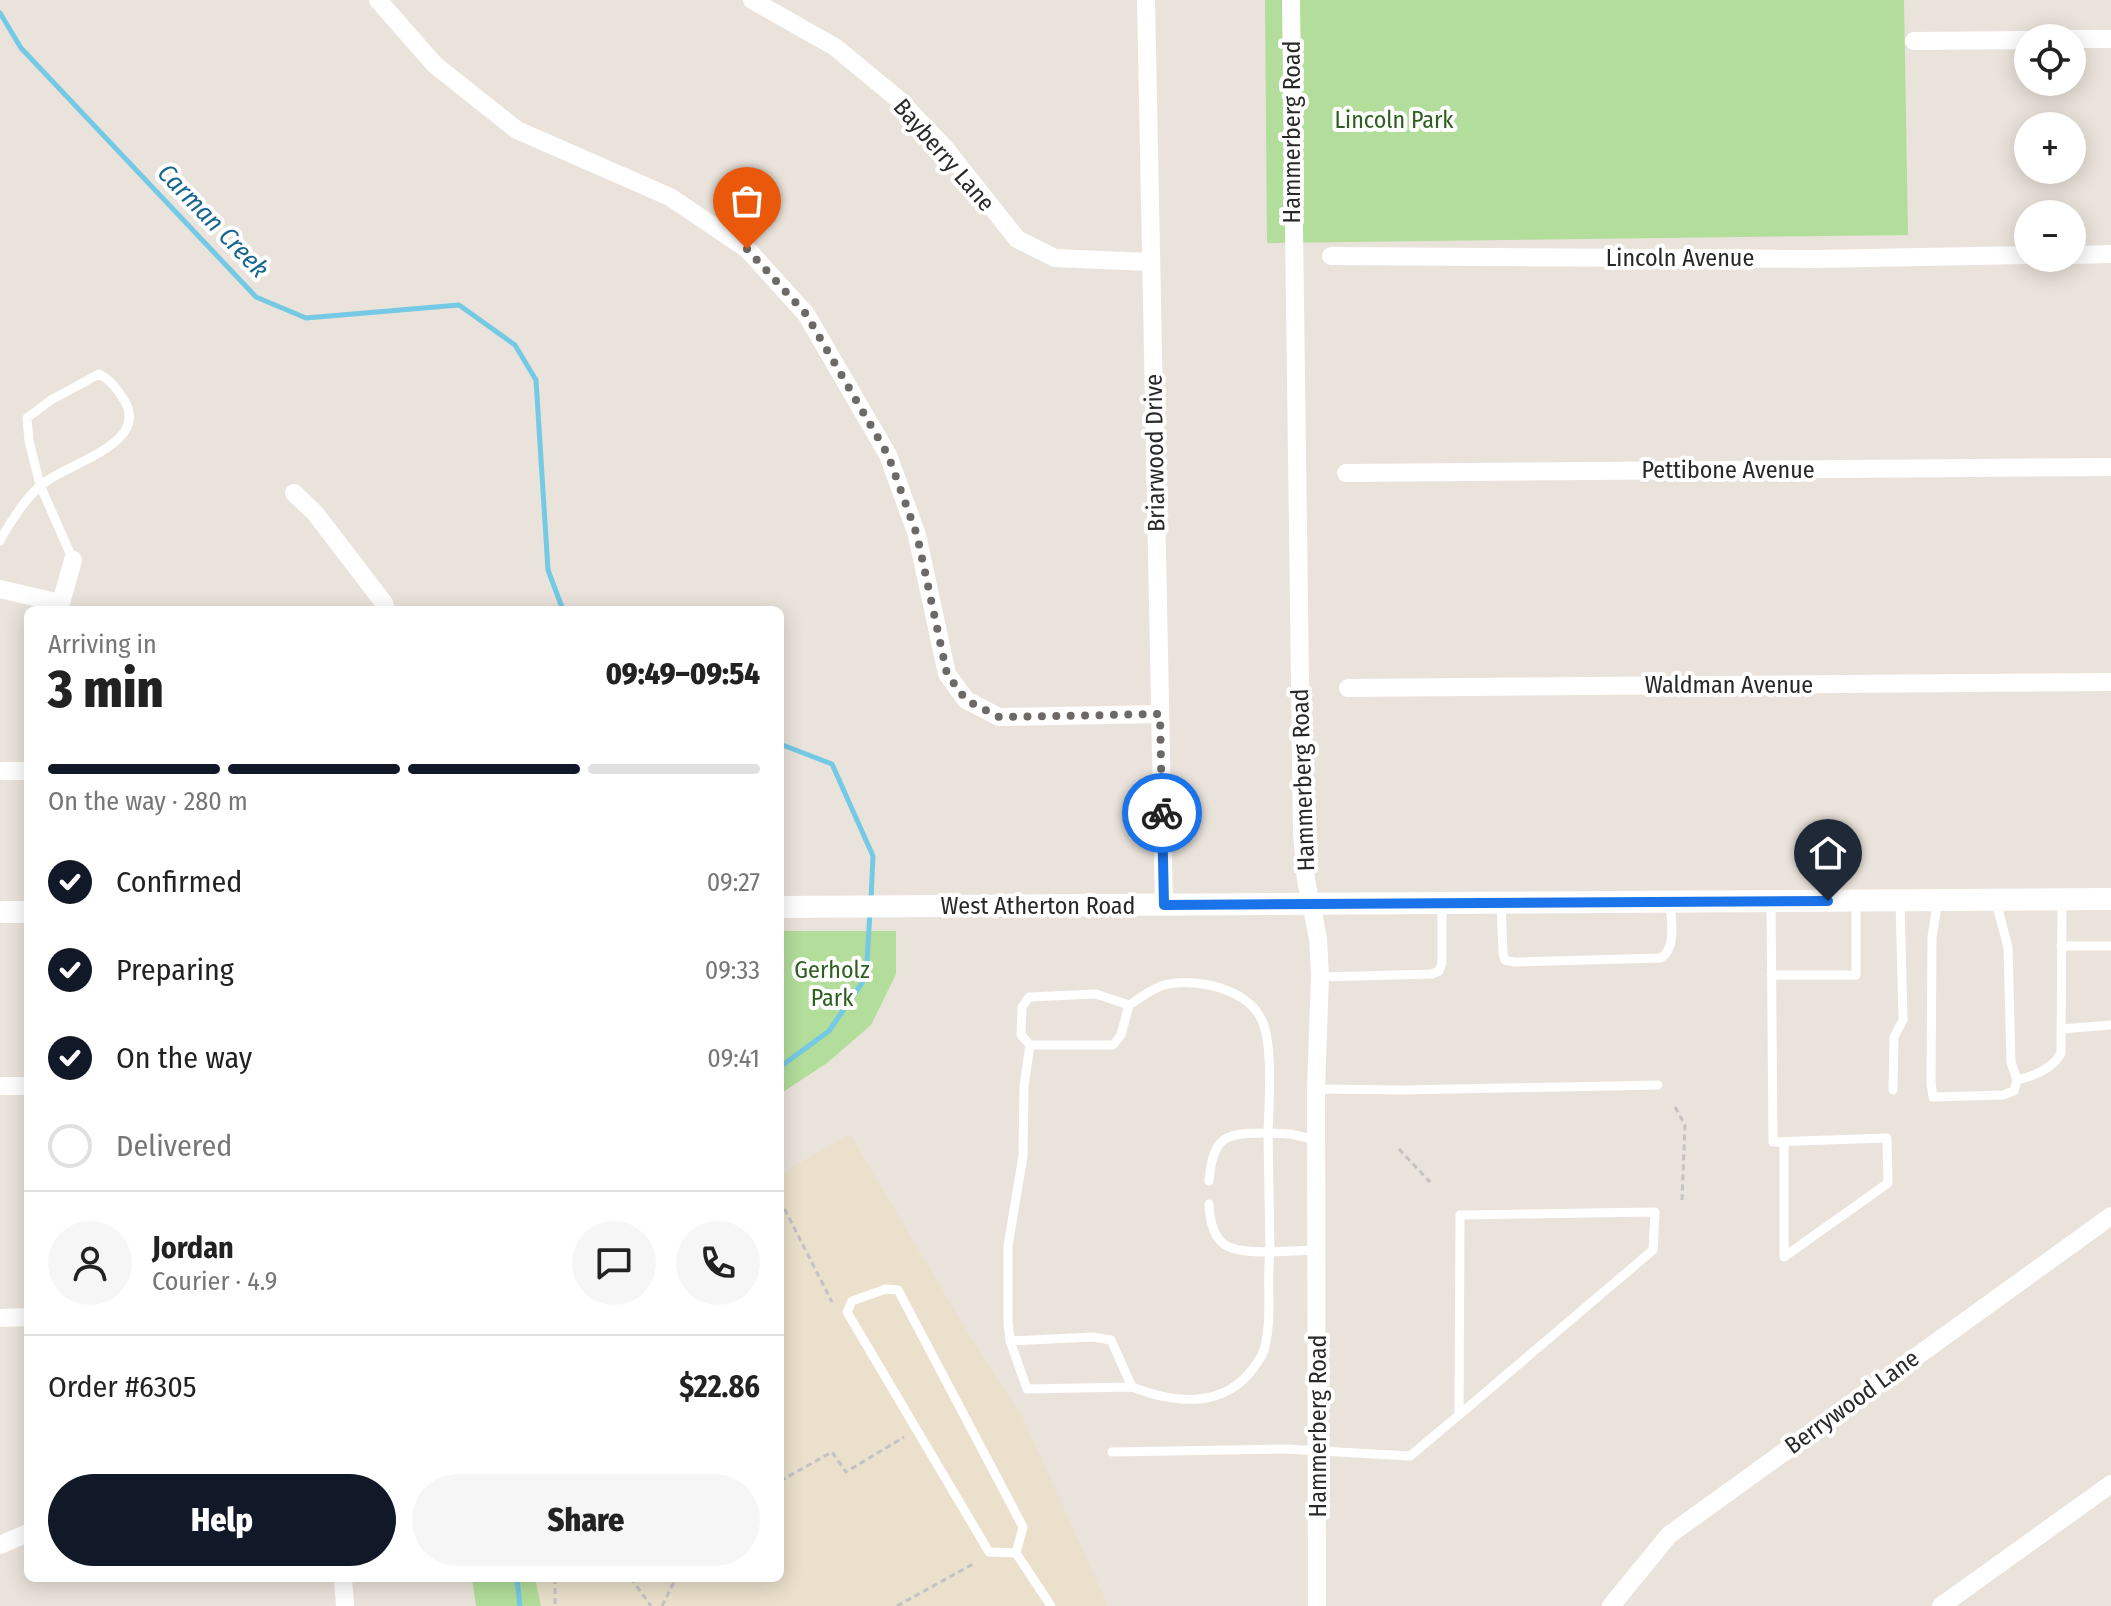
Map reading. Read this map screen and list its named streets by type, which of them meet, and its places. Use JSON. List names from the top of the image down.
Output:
{
  "streets": {
    "street": [
      "Hammerberg Road",
      "Bayberry Lane",
      "Lincoln Avenue",
      "Briarwood Drive",
      "Pettibone Avenue",
      "Waldman Avenue",
      "West Atherton Road",
      "Berrywood Lane"
    ]
  },
  "crossings": [
    ["Hammerberg Road", "West Atherton Road"],
    ["Bayberry Lane", "Briarwood Drive"],
    ["Briarwood Drive", "West Atherton Road"]
  ],
  "water": ["Carman Creek"],
  "parks": ["Lincoln Park", "Gerholz Park"],
  "page": {
    "map_buttons": ["+", "−"],
    "heading": ["3 min", "Arriving in", "09:49–09:54"],
    "panel": [
      "Jordan",
      "Courier · 4.9",
      "Order #6305",
      "$22.86"
    ],
    "bar": "On the way · 280 m",
    "list": [
      ["Confirmed", "09:27"],
      ["Preparing", "09:33"],
      ["On the way", "09:41"],
      "Delivered"
    ],
    "buttons": ["Help", "Share"]
  }
}
